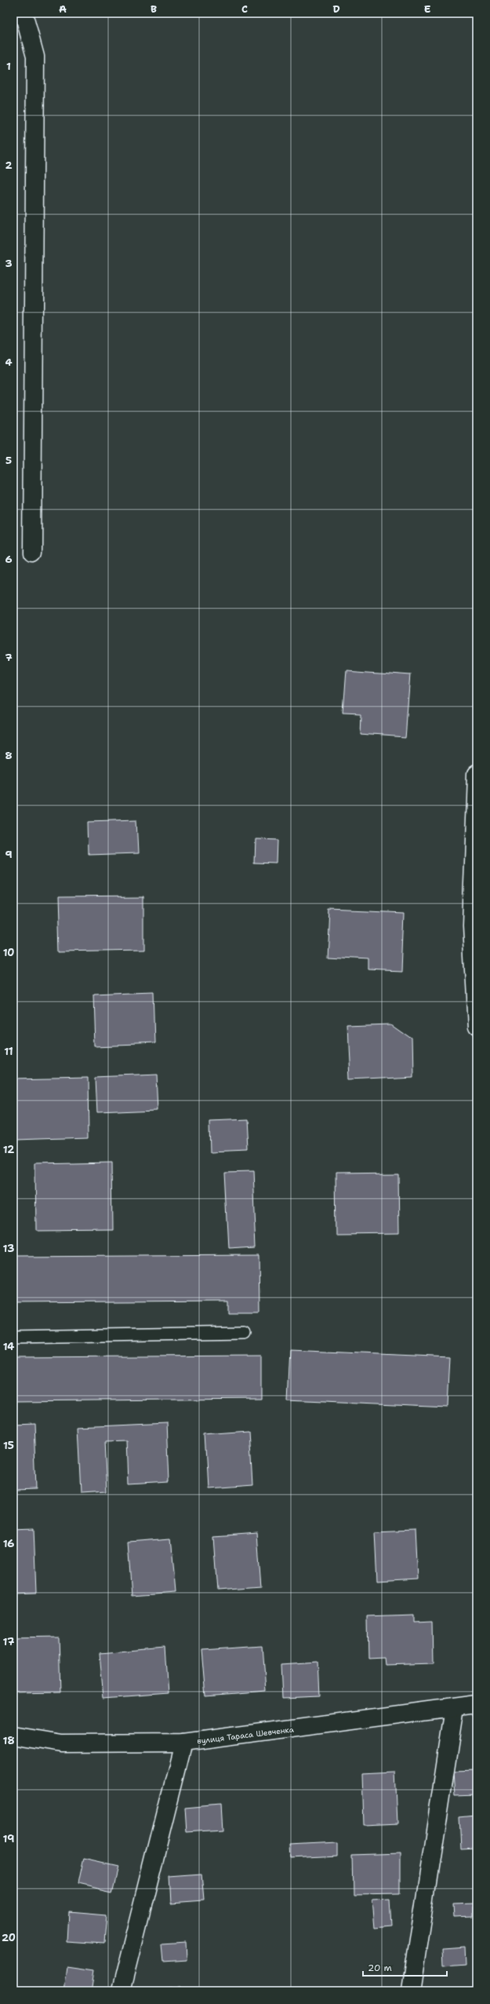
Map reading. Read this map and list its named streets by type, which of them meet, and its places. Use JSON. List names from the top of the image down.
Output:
{
  "streets": {
    "street": ["вулиця Тараса Шевченка"]
  },
  "scale_bar": "20 m",
  "grid": {
    "columns": [
      "A",
      "B",
      "C",
      "D",
      "E"
    ],
    "rows": [
      "1",
      "2",
      "3",
      "4",
      "5",
      "6",
      "7",
      "8",
      "9",
      "10",
      "11",
      "12",
      "13",
      "14",
      "15",
      "16",
      "17",
      "18",
      "19",
      "20"
    ]
  }
}
